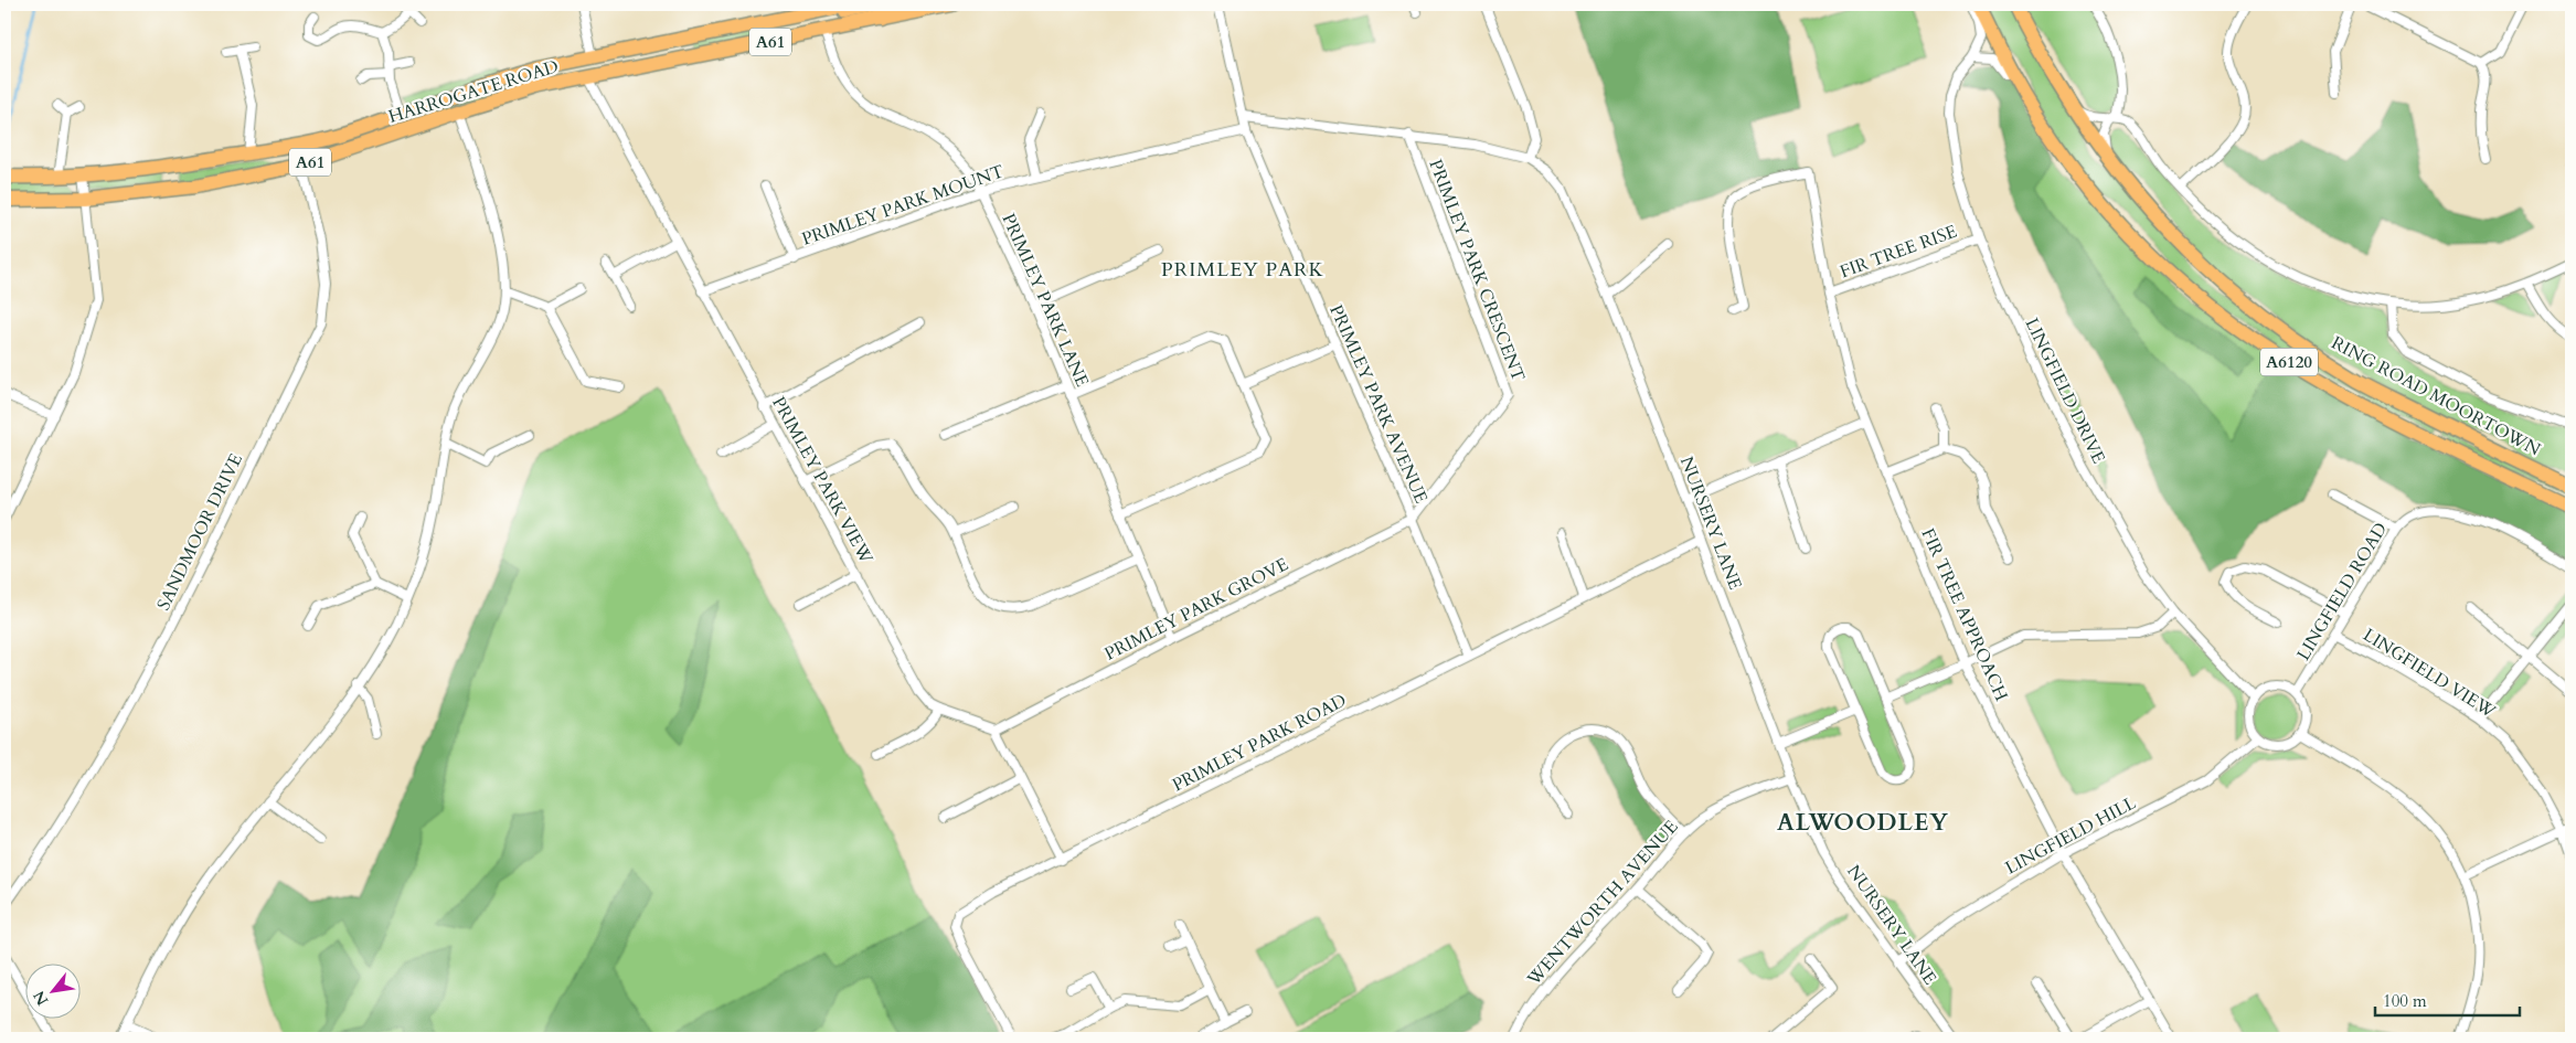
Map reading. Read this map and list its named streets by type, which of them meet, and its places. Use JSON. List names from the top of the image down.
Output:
{
  "streets": {
    "highway": [
      "A61",
      "HARROGATE ROAD",
      "A6120",
      "RING ROAD MOORTOWN"
    ],
    "street": [
      "PRIMLEY PARK MOUNT",
      "FIR TREE RISE",
      "PRIMLEY PARK CRESCENT",
      "PRIMLEY PARK LANE",
      "LINGFIELD DRIVE",
      "PRIMLEY PARK AVENUE",
      "PRIMLEY PARK VIEW",
      "NURSERY LANE",
      "SANDMOOR DRIVE",
      "LINGFIELD ROAD",
      "PRIMLEY PARK GROVE",
      "FIR TREE APPROACH",
      "LINGFIELD VIEW",
      "PRIMLEY PARK ROAD",
      "LINGFIELD HILL",
      "WENTWORTH AVENUE"
    ]
  },
  "crossings": [
    ["HARROGATE ROAD", "PRIMLEY PARK LANE"],
    ["HARROGATE ROAD", "PRIMLEY PARK VIEW"],
    ["HARROGATE ROAD", "SANDMOOR DRIVE"],
    ["PRIMLEY PARK MOUNT", "PRIMLEY PARK LANE"],
    ["PRIMLEY PARK MOUNT", "PRIMLEY PARK AVENUE"],
    ["PRIMLEY PARK MOUNT", "PRIMLEY PARK VIEW"],
    ["FIR TREE RISE", "LINGFIELD DRIVE"],
    ["FIR TREE RISE", "FIR TREE APPROACH"],
    ["PRIMLEY PARK CRESCENT", "PRIMLEY PARK AVENUE"],
    ["PRIMLEY PARK CRESCENT", "NURSERY LANE"],
    ["PRIMLEY PARK CRESCENT", "PRIMLEY PARK GROVE"],
    ["PRIMLEY PARK LANE", "PRIMLEY PARK GROVE"],
    ["LINGFIELD DRIVE", "LINGFIELD ROAD"],
    ["LINGFIELD DRIVE", "LINGFIELD HILL"],
    ["PRIMLEY PARK AVENUE", "PRIMLEY PARK GROVE"],
    ["PRIMLEY PARK AVENUE", "PRIMLEY PARK ROAD"],
    ["PRIMLEY PARK VIEW", "PRIMLEY PARK GROVE"],
    ["NURSERY LANE", "PRIMLEY PARK ROAD"],
    ["NURSERY LANE", "LINGFIELD HILL"],
    ["NURSERY LANE", "WENTWORTH AVENUE"],
    ["LINGFIELD ROAD", "LINGFIELD VIEW"],
    ["LINGFIELD ROAD", "LINGFIELD HILL"],
    ["FIR TREE APPROACH", "LINGFIELD HILL"]
  ],
  "districts": ["PRIMLEY PARK", "ALWOODLEY"],
  "scale_bar": "100 m",
  "north": "bottom left"
}
